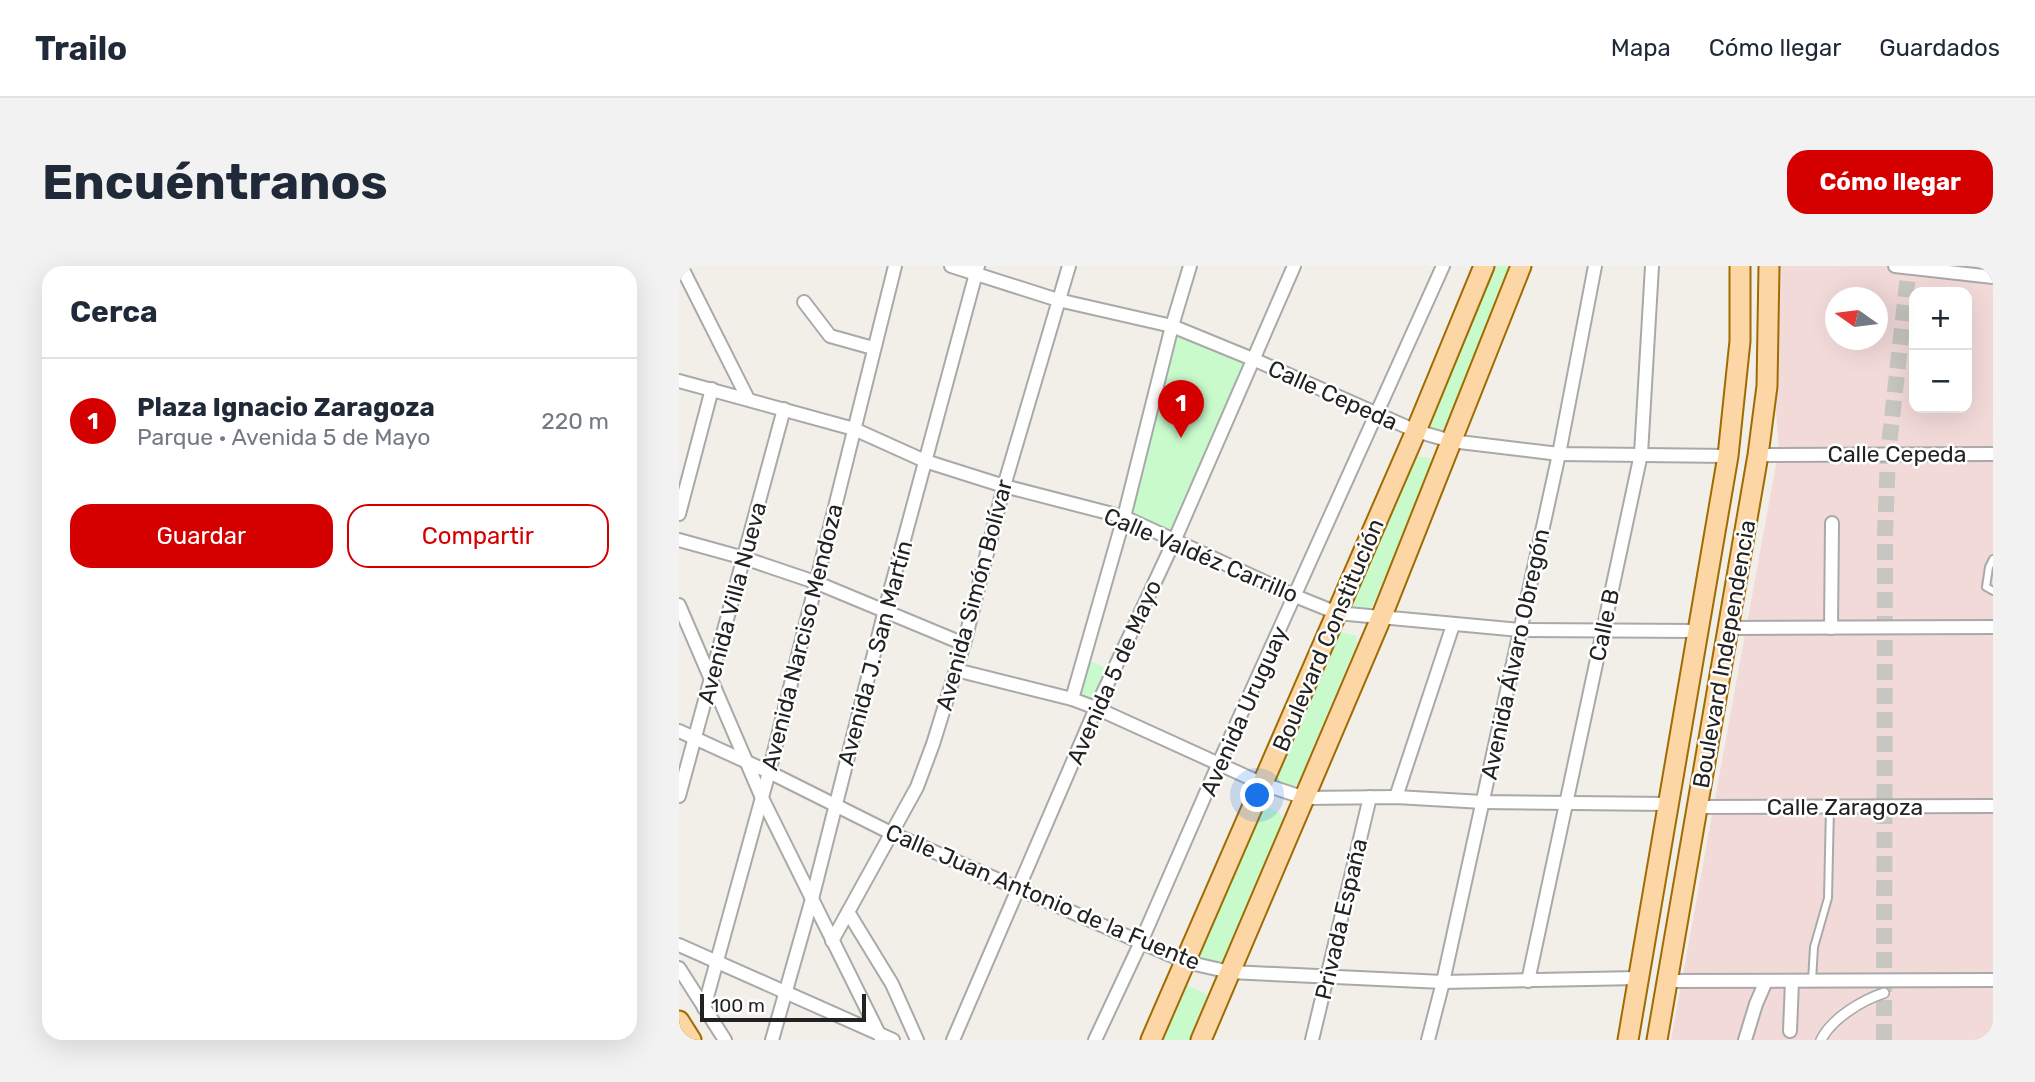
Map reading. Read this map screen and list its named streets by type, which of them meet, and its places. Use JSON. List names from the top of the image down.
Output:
{
  "streets": {
    "main road": ["Boulevard Constitución", "Boulevard Independencia"],
    "street": [
      "Calle Cepeda",
      "Calle Valdéz Carrillo",
      "Avenida Simón Bolívar",
      "Avenida Villa Nueva",
      "Calle B",
      "Avenida Narciso Mendoza",
      "Avenida J. San Martín",
      "Avenida Álvaro Obregón",
      "Avenida 5 de Mayo",
      "Avenida Uruguay",
      "Calle Zaragoza",
      "Calle Juan Antonio de la Fuente",
      "Privada España"
    ]
  },
  "crossings": [
    ["Calle Cepeda", "Avenida Simón Bolívar"],
    ["Calle Cepeda", "Calle B"],
    ["Calle Cepeda", "Boulevard Constitución"],
    ["Calle Cepeda", "Avenida J. San Martín"],
    ["Calle Cepeda", "Avenida Álvaro Obregón"],
    ["Calle Cepeda", "Boulevard Independencia"],
    ["Calle Cepeda", "Avenida 5 de Mayo"],
    ["Calle Cepeda", "Avenida Uruguay"],
    ["Calle Valdéz Carrillo", "Avenida Simón Bolívar"],
    ["Calle Valdéz Carrillo", "Avenida Villa Nueva"],
    ["Calle Valdéz Carrillo", "Calle B"],
    ["Calle Valdéz Carrillo", "Boulevard Constitución"],
    ["Calle Valdéz Carrillo", "Avenida Narciso Mendoza"],
    ["Calle Valdéz Carrillo", "Avenida J. San Martín"],
    ["Calle Valdéz Carrillo", "Avenida Álvaro Obregón"],
    ["Calle Valdéz Carrillo", "Boulevard Independencia"],
    ["Calle Valdéz Carrillo", "Avenida 5 de Mayo"],
    ["Calle Valdéz Carrillo", "Avenida Uruguay"],
    ["Avenida Simón Bolívar", "Calle Juan Antonio de la Fuente"],
    ["Avenida Villa Nueva", "Calle Juan Antonio de la Fuente"],
    ["Calle B", "Calle Juan Antonio de la Fuente"],
    ["Boulevard Constitución", "Calle Juan Antonio de la Fuente"],
    ["Avenida Narciso Mendoza", "Calle Juan Antonio de la Fuente"],
    ["Avenida J. San Martín", "Calle Juan Antonio de la Fuente"],
    ["Avenida Álvaro Obregón", "Calle Juan Antonio de la Fuente"],
    ["Boulevard Independencia", "Calle Zaragoza"],
    ["Boulevard Independencia", "Calle Juan Antonio de la Fuente"],
    ["Avenida 5 de Mayo", "Calle Juan Antonio de la Fuente"],
    ["Avenida Uruguay", "Calle Juan Antonio de la Fuente"],
    ["Calle Juan Antonio de la Fuente", "Privada España"]
  ],
  "scale_bar": "100 m",
  "north": "left",
  "page": {
    "header": "Trailo",
    "nav": ["Mapa", "Cómo llegar", "Guardados"],
    "buttons": [
      "Cómo llegar",
      ["Guardar", "Compartir"]
    ],
    "title": "Encuéntranos",
    "heading": "Cerca",
    "map_buttons": ["+", "−"],
    "list": [
      {
        "mark": "1",
        "name": "Plaza Ignacio Zaragoza",
        "note": "Parque · Avenida 5 de Mayo",
        "value": "220 m"
      }
    ],
    "pins": "1",
    "scale": "100 m"
  }
}
